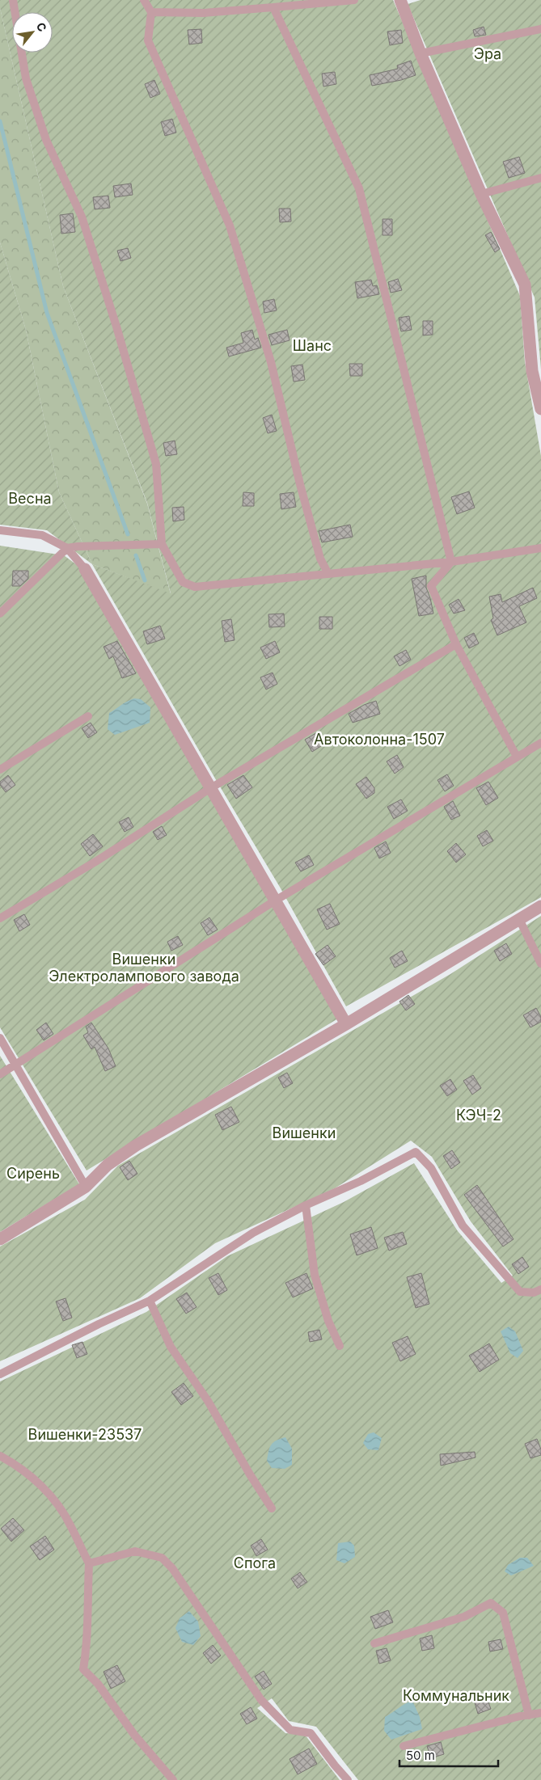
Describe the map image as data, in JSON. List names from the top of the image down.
{
  "parks": [
    "Эра",
    "Шанс",
    "Весна",
    "Автоколонна-1507",
    "Вишенки Электролампового завода",
    "КЭЧ-2",
    "Вишенки",
    "Сирень",
    "Вишенки-23537",
    "Спога",
    "Коммунальник"
  ],
  "scale_bar": "50 m",
  "north": "top right"
}
